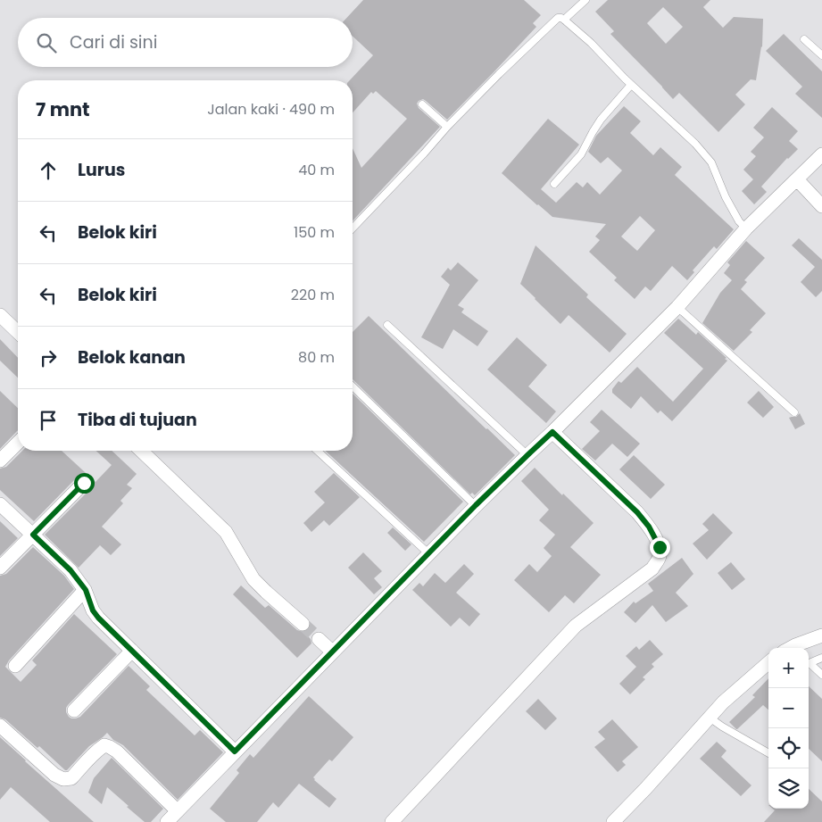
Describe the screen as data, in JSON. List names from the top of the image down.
{
  "page": {
    "search": "Cari di sini",
    "heading": ["7 mnt", "Jalan kaki · 490 m"],
    "list": [
      ["Lurus", "40 m"],
      ["Belok kiri", "150 m"],
      ["Belok kiri", "220 m"],
      ["Belok kanan", "80 m"],
      "Tiba di tujuan"
    ],
    "map_buttons": ["+", "−"]
  }
}
